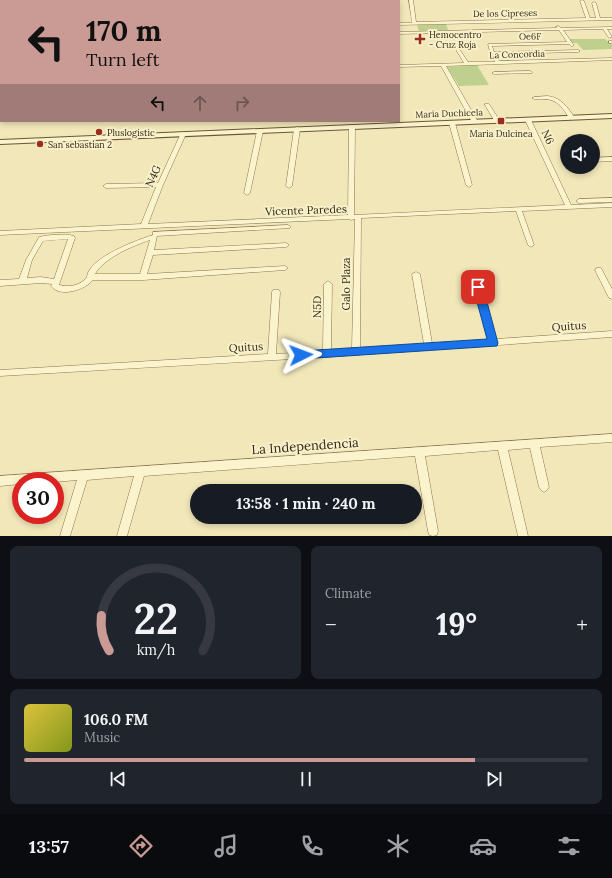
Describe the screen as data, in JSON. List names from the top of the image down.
{
  "streets": {
    "main road": ["Maria Duchicela"],
    "street": [
      "De los Cipreses",
      "Oe6F",
      "La Concordia",
      "N6",
      "N4G",
      "Vicente Paredes",
      "Galo Plaza",
      "N5D",
      "Quitus",
      "La Independencia"
    ]
  },
  "crossings": [
    ["Maria Duchicela", "N6"],
    ["Maria Duchicela", "N4G"],
    ["Maria Duchicela", "Galo Plaza"],
    ["N6", "Vicente Paredes"],
    ["N4G", "Vicente Paredes"],
    ["Vicente Paredes", "Galo Plaza"],
    ["Galo Plaza", "Quitus"],
    ["N5D", "Quitus"]
  ],
  "places": {
    "health": ["Hemocentro - Cruz Roja"],
    "transit": ["Maria Dulcinea"],
    "other": ["Pluslogistic", "San sebastian 2"]
  },
  "page": {
    "turn": ["170 m", "Turn left"],
    "limit": "30",
    "trip": "13:58 · 1 min · 240 m",
    "tile": "Climate",
    "heat": ["−", "19°", "+"],
    "song": ["106.0 FM", "Music"],
    "tabs": "13:57",
    "gauge": ["22", "km/h"]
  }
}
